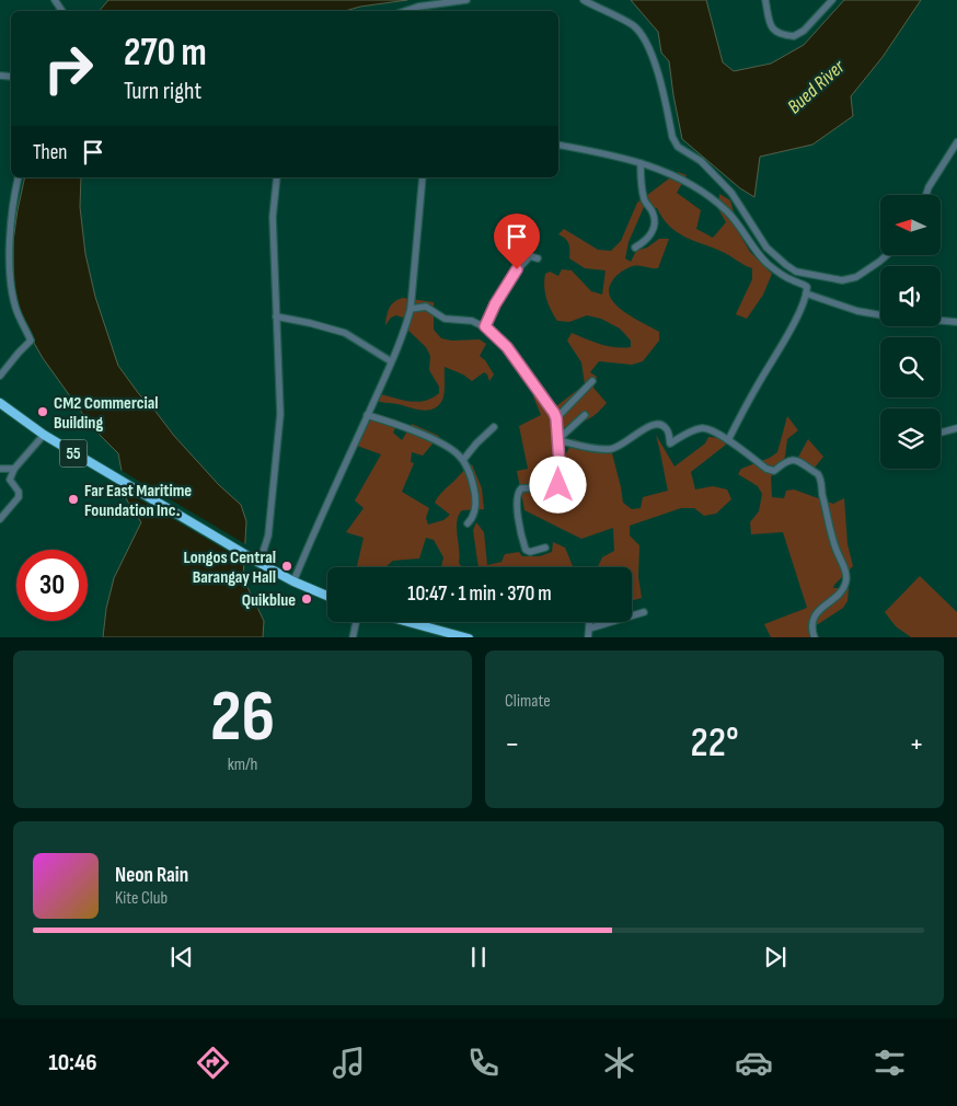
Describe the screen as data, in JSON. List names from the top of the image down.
{
  "streets": {
    "highway": ["55"]
  },
  "water": ["Bued River"],
  "places": [
    "CM2 Commercial Building",
    "Far East Maritime Foundation Inc.",
    "Longos Central Barangay Hall",
    "Quikblue"
  ],
  "north": "left",
  "page": {
    "turn": ["270 m", "Turn right"],
    "then": "Then",
    "limit": "30",
    "trip": "10:47 · 1 min · 370 m",
    "tile": [
      ["26", "km/h"],
      "Climate"
    ],
    "heat": ["−", "22°", "+"],
    "song": ["Neon Rain", "Kite Club"],
    "tabs": "10:46"
  }
}
